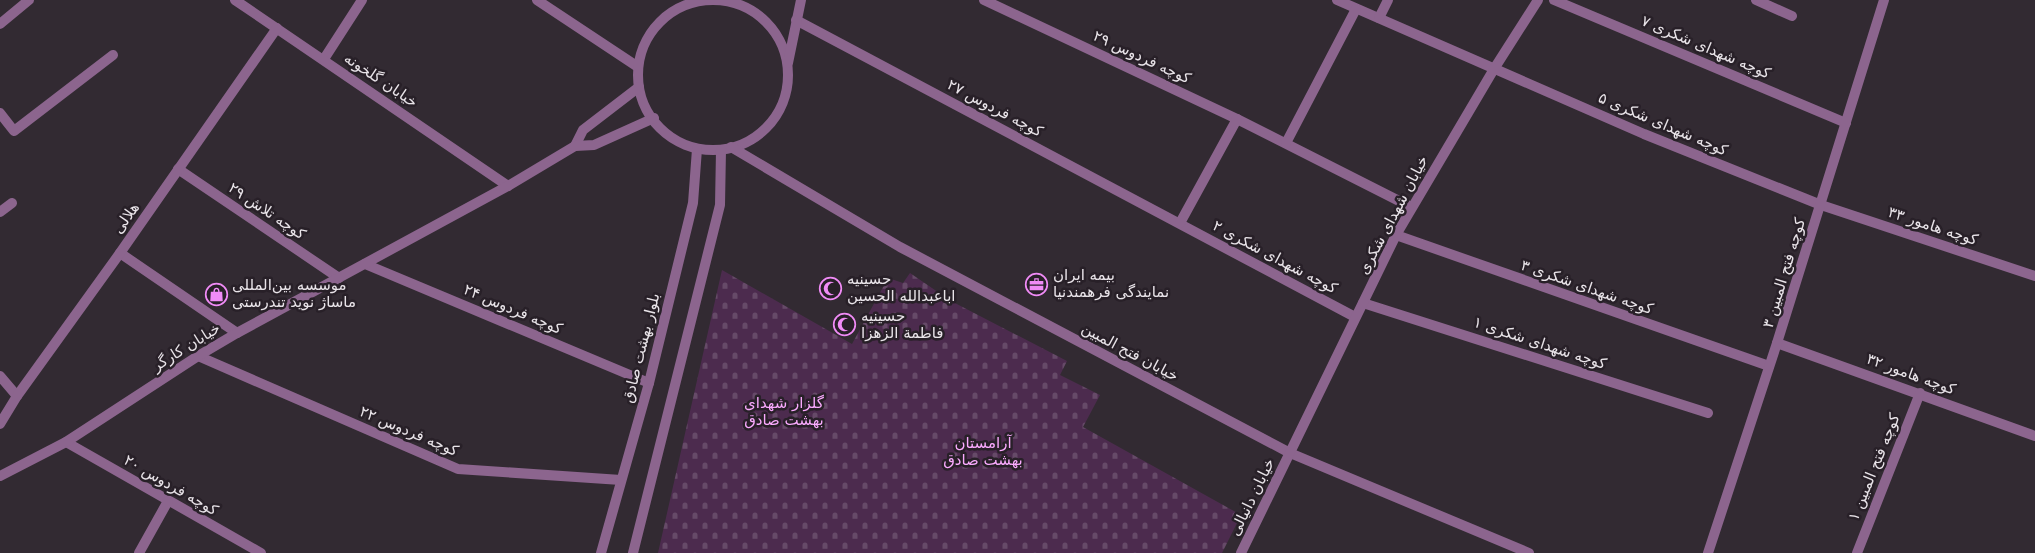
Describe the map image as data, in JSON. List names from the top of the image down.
{
  "streets": {
    "street": [
      "کوچه شهدای شکری ۷",
      "کوچه فردوس ۲۹",
      "خیابان گلخونه",
      "کوچه فردوس ۲۷",
      "کوچه شهدای شکری ۵",
      "کوچه تلاش ۲۹",
      "خیابان شهدای شکری",
      "هلالی",
      "کوچه هامور ۳۳",
      "کوچه شهدای شکری ۲",
      "کوچه فتح المبین ۳",
      "کوچه شهدای شکری ۳",
      "کوچه فردوس ۲۴",
      "کوچه شهدای شکری ۱",
      "خیابان کارگر",
      "بلوار بهشت صادق",
      "خیابان فتح المبین",
      "کوچه هامور ۳۲",
      "کوچه فردوس ۲۲",
      "کوچه فتح المبین ۱",
      "کوچه فردوس ۲۰",
      "خیابان دانیالی"
    ]
  },
  "crossings": [
    ["کوچه شهدای شکری ۷", "کوچه فتح المبین ۳"],
    ["کوچه فردوس ۲۹", "خیابان شهدای شکری"],
    ["خیابان گلخونه", "هلالی"],
    ["خیابان گلخونه", "خیابان کارگر"],
    ["کوچه فردوس ۲۷", "کوچه شهدای شکری ۲"],
    ["کوچه شهدای شکری ۵", "خیابان شهدای شکری"],
    ["کوچه شهدای شکری ۵", "کوچه هامور ۳۳"],
    ["کوچه شهدای شکری ۵", "کوچه فتح المبین ۳"],
    ["کوچه تلاش ۲۹", "هلالی"],
    ["کوچه تلاش ۲۹", "خیابان کارگر"],
    ["خیابان شهدای شکری", "کوچه شهدای شکری ۲"],
    ["خیابان شهدای شکری", "کوچه شهدای شکری ۳"],
    ["خیابان شهدای شکری", "کوچه شهدای شکری ۱"],
    ["خیابان شهدای شکری", "خیابان فتح المبین"],
    ["خیابان شهدای شکری", "خیابان دانیالی"],
    ["کوچه هامور ۳۳", "کوچه فتح المبین ۳"],
    ["کوچه فتح المبین ۳", "کوچه شهدای شکری ۳"],
    ["کوچه فتح المبین ۳", "کوچه هامور ۳۲"],
    ["کوچه فردوس ۲۴", "خیابان کارگر"],
    ["کوچه فردوس ۲۴", "بلوار بهشت صادق"],
    ["خیابان کارگر", "بلوار بهشت صادق"],
    ["خیابان کارگر", "خیابان فتح المبین"],
    ["خیابان کارگر", "کوچه فردوس ۲۲"],
    ["خیابان کارگر", "کوچه فردوس ۲۰"],
    ["بلوار بهشت صادق", "خیابان فتح المبین"],
    ["بلوار بهشت صادق", "کوچه فردوس ۲۲"],
    ["خیابان فتح المبین", "خیابان دانیالی"],
    ["کوچه هامور ۳۲", "کوچه فتح المبین ۱"]
  ],
  "parks": ["گلزار شهدای بهشت صادق", "آرامستان بهشت صادق"],
  "places": {
    "office": ["بیمه ایران نمایندگی فرهمندنیا"],
    "mosque": ["حسینیه اباعبدالله الحسین", "حسینیه فاطمة الزهزا"],
    "shop": ["موسسه بین‌المللی ماساژ نوید تندرستی"]
  }
}
